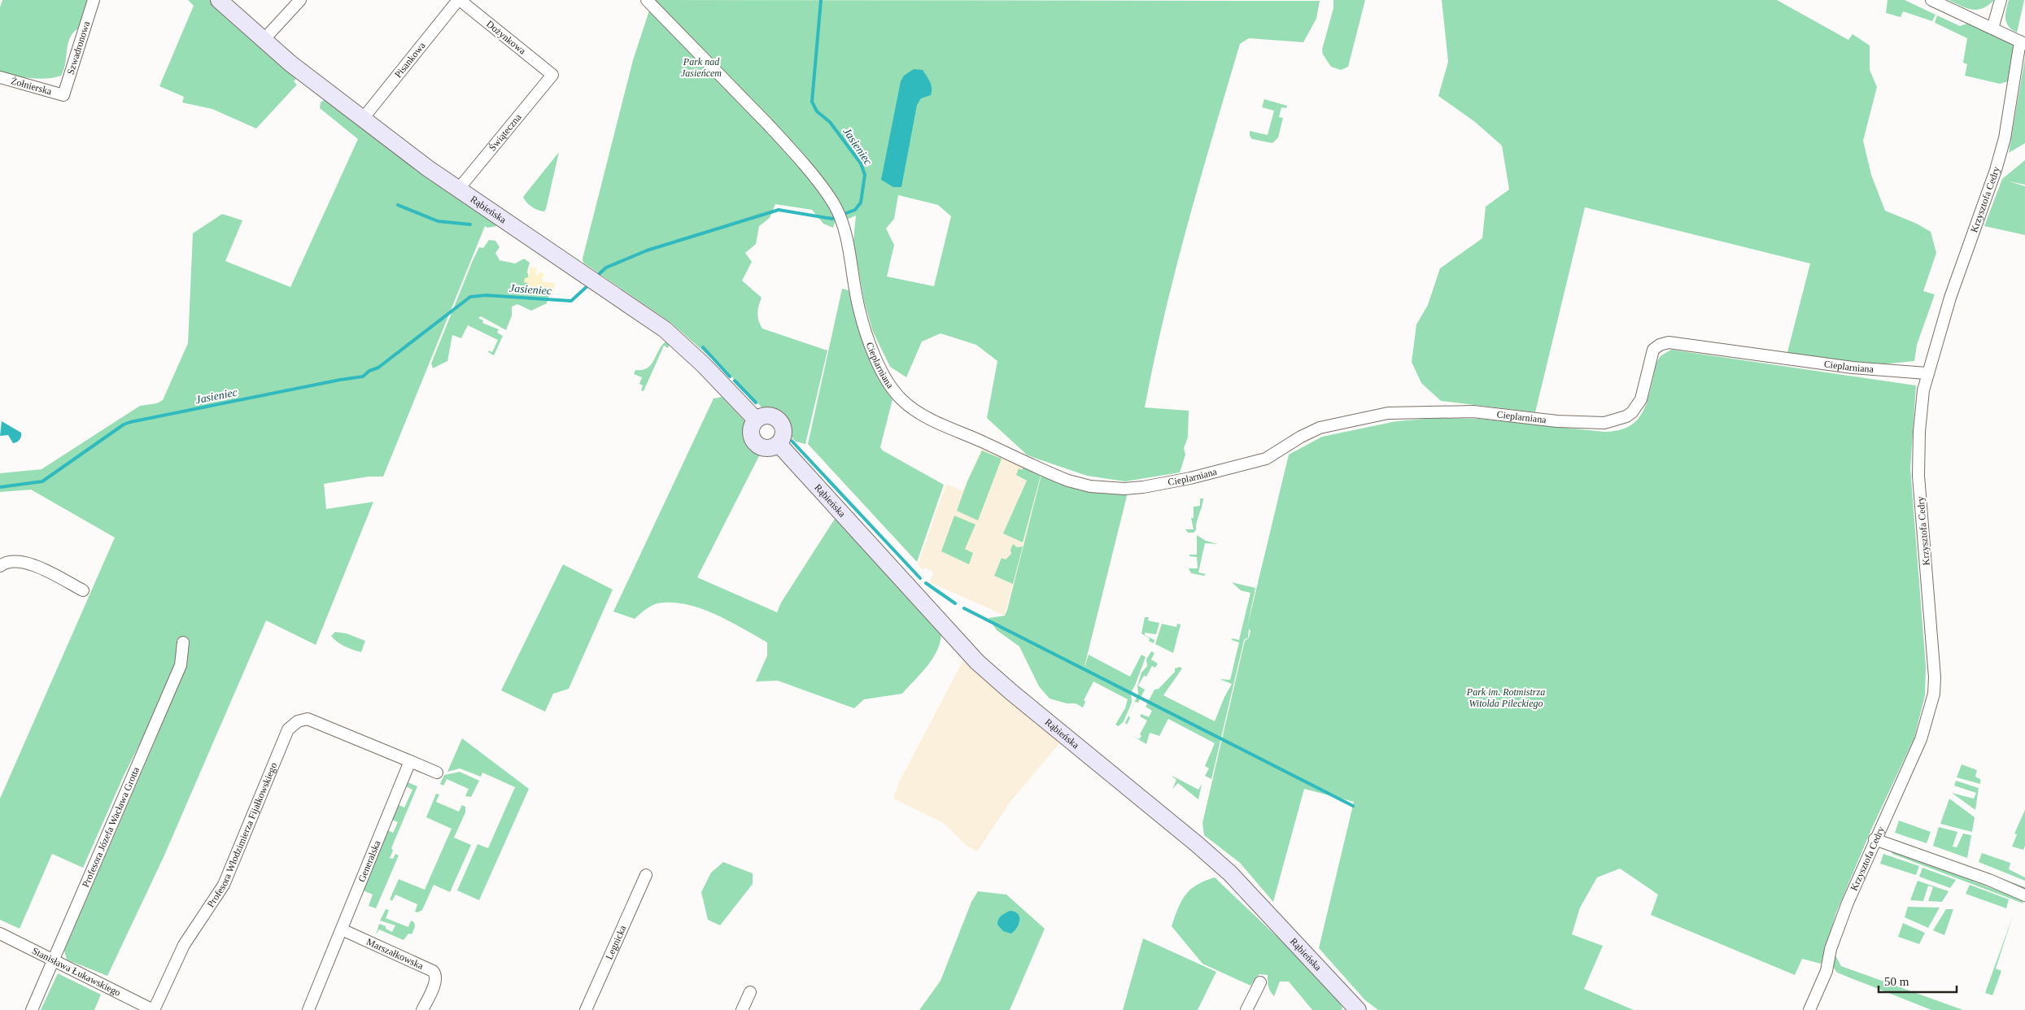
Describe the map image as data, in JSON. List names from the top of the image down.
{
  "streets": {
    "street": [
      "Dożynkowa",
      "Szwadronowa",
      "Pisankowa",
      "Żołnierska",
      "Świąteczna",
      "Krzysztofa Cedry",
      "Rąbieńska",
      "Cieplarniana",
      "Profesora Józefa Wacława Grotta",
      "Profesora Włodzimierza Fijałkowskiego",
      "Generalska",
      "Legnicka",
      "Marszałkowska",
      "Stanisława Łukawskiego"
    ]
  },
  "crossings": [
    ["Dożynkowa", "Pisankowa"],
    ["Dożynkowa", "Świąteczna"],
    ["Szwadronowa", "Żołnierska"],
    ["Pisankowa", "Rąbieńska"],
    ["Świąteczna", "Rąbieńska"],
    ["Krzysztofa Cedry", "Cieplarniana"],
    ["Profesora Józefa Wacława Grotta", "Stanisława Łukawskiego"],
    ["Profesora Włodzimierza Fijałkowskiego", "Generalska"],
    ["Profesora Włodzimierza Fijałkowskiego", "Stanisława Łukawskiego"],
    ["Generalska", "Marszałkowska"]
  ],
  "water": ["Jasieniec"],
  "parks": ["Park nad Jasieńcem", "Park im. Rotmistrza Witolda Pileckiego"],
  "scale_bar": "50 m"
}
